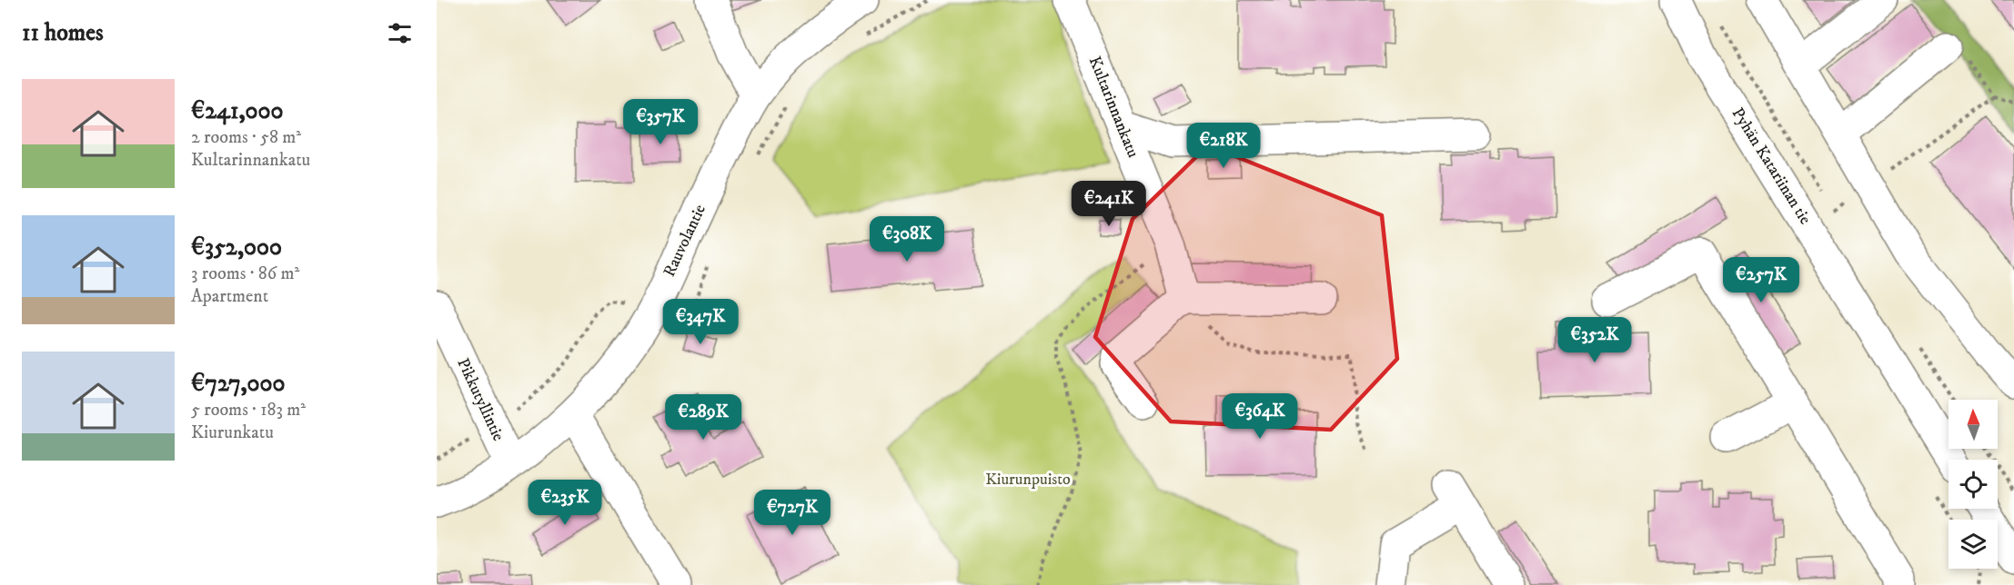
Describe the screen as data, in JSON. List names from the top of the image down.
{
  "streets": {
    "street": [
      "Kultarinnankatu",
      "Pyhän Katariinan tie",
      "Rauvolantie",
      "Pikkutyllintie"
    ]
  },
  "crossings": [
    ["Rauvolantie", "Pikkutyllintie"]
  ],
  "parks": ["Kiurunpuisto"],
  "north": "top",
  "page": {
    "heading": "11 homes",
    "list": [
      {
        "name": "€241,000",
        "note": "2 rooms · 58 m² · Kultarinnankatu"
      },
      {
        "name": "€352,000",
        "note": "3 rooms · 86 m² · Apartment"
      },
      {
        "name": "€727,000",
        "note": "5 rooms · 183 m² · Kiurunkatu"
      }
    ],
    "price": [
      "€357K",
      "€218K",
      "€241K",
      "€308K",
      "€257K",
      "€347K",
      "€352K",
      "€364K",
      "€289K",
      "€235K",
      "€727K"
    ]
  }
}
